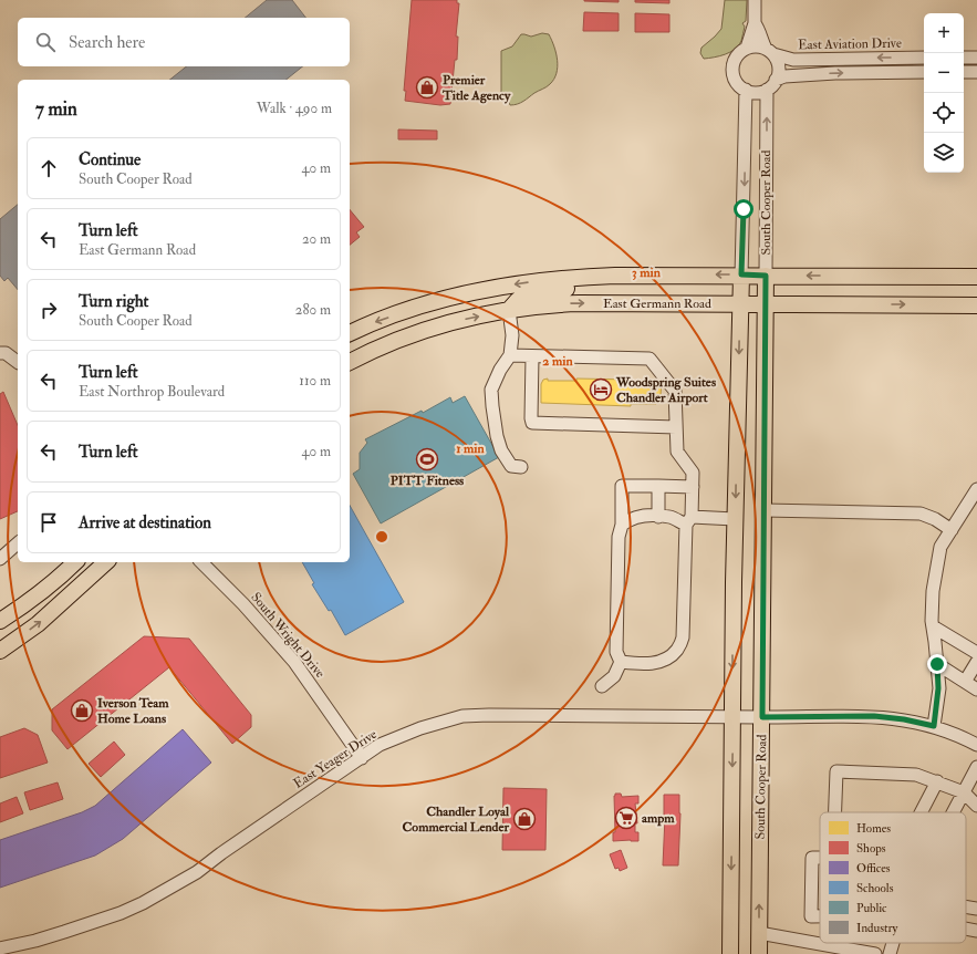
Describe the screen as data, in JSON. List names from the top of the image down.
{
  "streets": {
    "main road": ["South Cooper Road", "East Germann Road"],
    "street": ["East Aviation Drive", "South Wright Drive", "East Yeager Drive"]
  },
  "crossings": [
    ["East Aviation Drive", "South Cooper Road"],
    ["South Cooper Road", "East Germann Road"],
    ["South Cooper Road", "East Yeager Drive"],
    ["South Wright Drive", "East Yeager Drive"]
  ],
  "places": {
    "shop": ["Premier Title Agency", "Iverson Team Home Loans", "Chandler Loyal Commercial Lender"],
    "hotel": ["Woodspring Suites Chandler Airport"],
    "sports": ["PITT Fitness"],
    "supermarket": ["ampm"]
  },
  "legend": [
    "Homes",
    "Shops",
    "Offices",
    "Schools",
    "Public",
    "Industry"
  ],
  "page": {
    "map_buttons": ["+", "−"],
    "search": "Search here",
    "heading": ["7 min", "Walk · 490 m"],
    "list": [
      ["Continue", "South Cooper Road", "40 m"],
      ["Turn left", "East Germann Road", "20 m"],
      ["Turn right", "South Cooper Road", "280 m"],
      ["Turn left", "East Northrop Boulevard", "110 m"],
      ["Turn left", "40 m"],
      "Arrive at destination"
    ]
  },
  "rings": ["3 min", "2 min", "1 min"]
}
